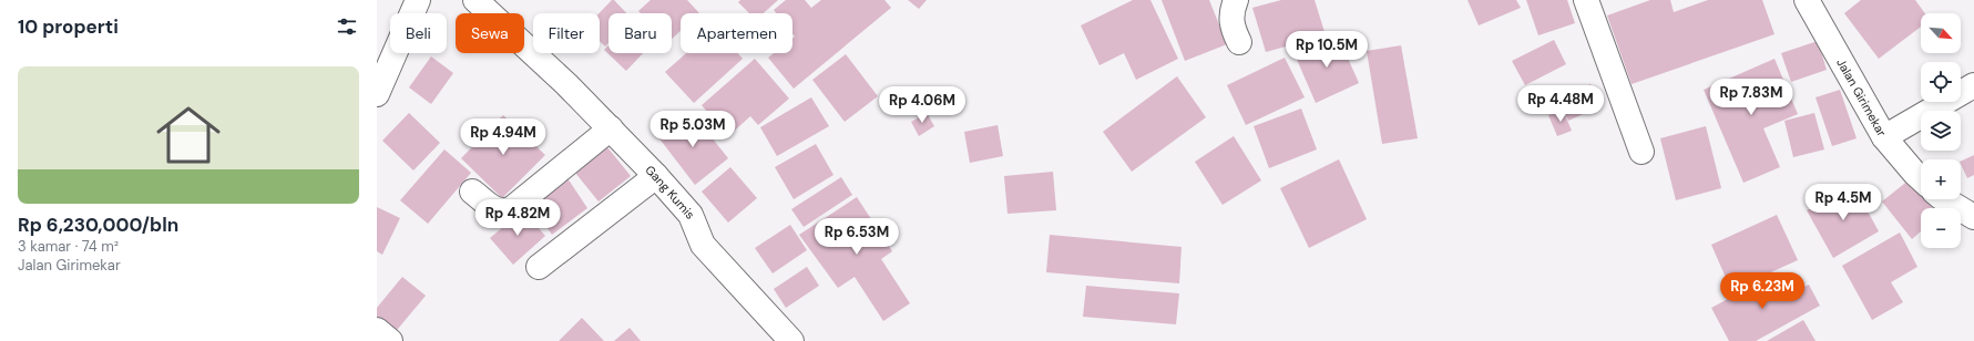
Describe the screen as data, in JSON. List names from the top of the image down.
{
  "streets": {
    "street": ["Jalan Girimekar", "Gang Kumis"]
  },
  "north": "bottom right",
  "page": {
    "heading": "10 properti",
    "map_buttons": ["+", "−"],
    "chip": [
      "Beli",
      "Sewa",
      "Filter",
      "Baru",
      "Apartemen"
    ],
    "price": [
      "Rp 10.5M",
      "Rp 7.83M",
      "Rp 4.48M",
      "Rp 4.06M",
      "Rp 5.03M",
      "Rp 4.94M",
      "Rp 4.5M",
      "Rp 4.82M",
      "Rp 6.53M",
      "Rp 6.23M"
    ],
    "list": [
      {
        "name": "Rp 6,230,000/bln",
        "note": "3 kamar · 74 m² · Jalan Girimekar"
      }
    ]
  }
}
